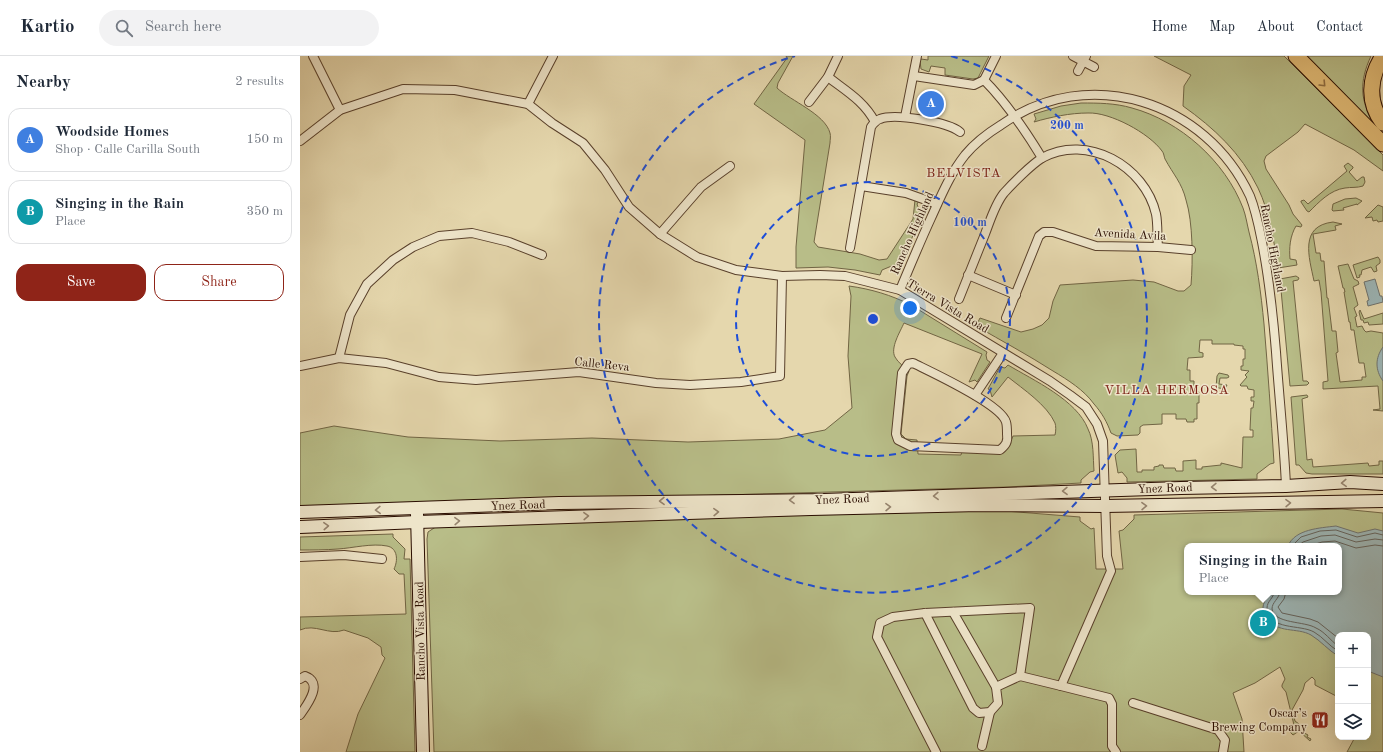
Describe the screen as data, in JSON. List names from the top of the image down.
{
  "streets": {
    "main road": ["Ynez Road", "Rancho Vista Road"],
    "street": [
      "Rancho Highland",
      "Avenida Avila",
      "Tierra Vista Road",
      "Calle Reva"
    ]
  },
  "crossings": [
    ["Rancho Highland", "Tierra Vista Road"],
    ["Rancho Highland", "Ynez Road"],
    ["Tierra Vista Road", "Calle Reva"],
    ["Tierra Vista Road", "Ynez Road"],
    ["Ynez Road", "Rancho Vista Road"]
  ],
  "districts": ["BELVISTA", "VILLA HERMOSA"],
  "places": {
    "restaurant": ["Oscar’s Brewing Company"]
  },
  "page": {
    "header": "Kartio",
    "search": "Search here",
    "nav": [
      "Home",
      "Map",
      "About",
      "Contact"
    ],
    "heading": ["Nearby", "2 results"],
    "pins": ["A", "B"],
    "list": [
      {
        "mark": "A",
        "name": "Woodside Homes",
        "note": "Shop · Calle Carilla South",
        "value": "150 m"
      },
      {
        "mark": "B",
        "name": "Singing in the Rain",
        "note": "Place",
        "value": "350 m"
      }
    ],
    "buttons": ["Save", "Share"],
    "popup": ["Singing in the Rain", "Place"],
    "map_buttons": ["+", "−"]
  },
  "rings": ["200 m", "100 m"]
}
